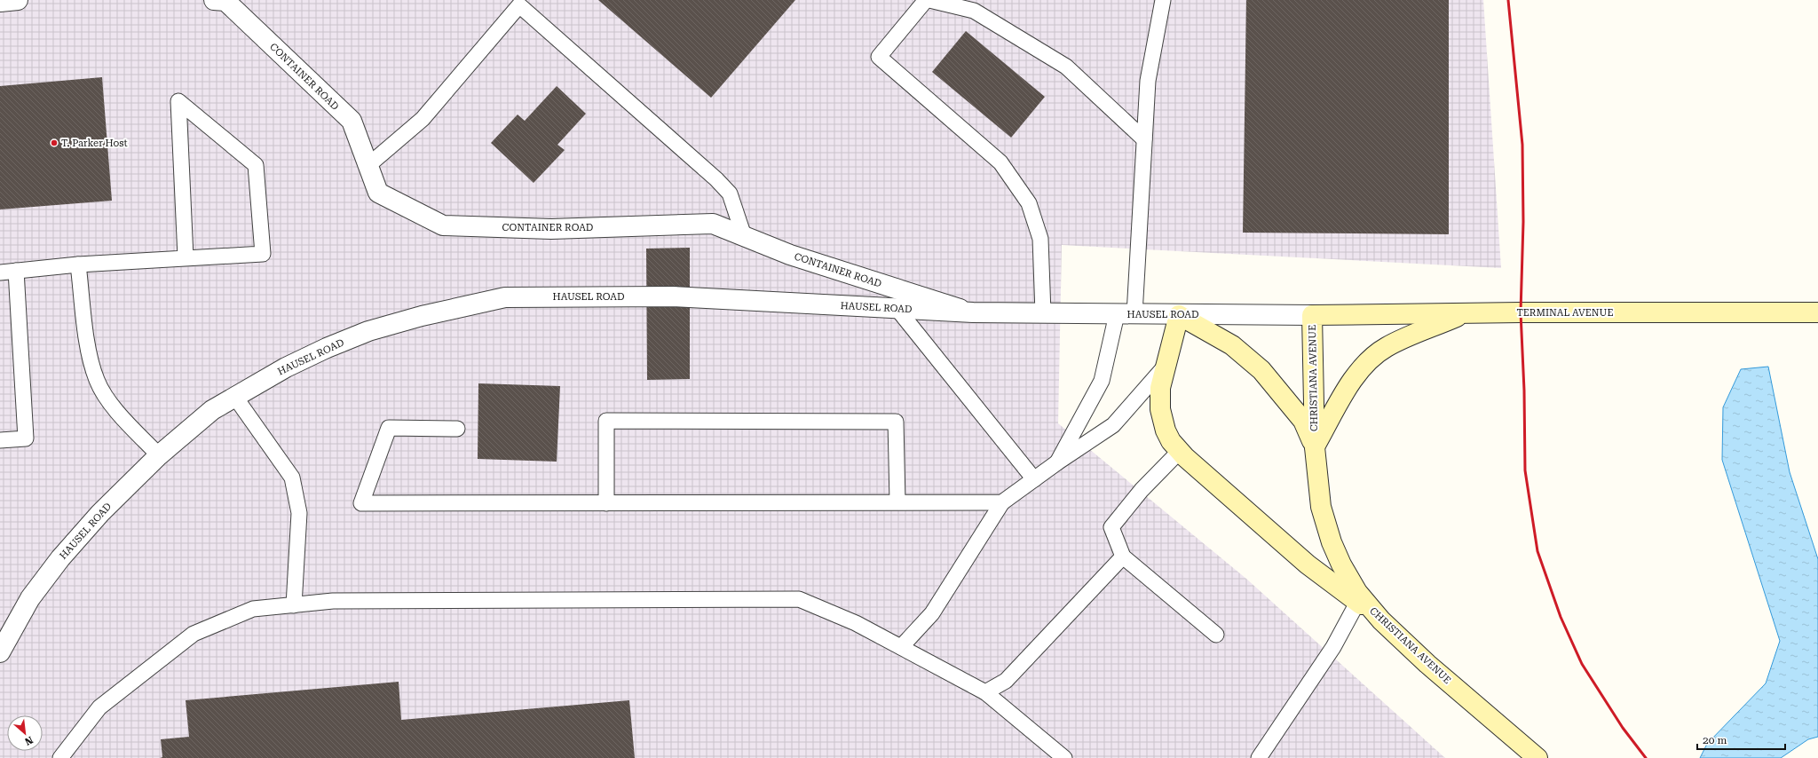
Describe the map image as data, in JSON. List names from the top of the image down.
{
  "streets": {
    "main road": ["TERMINAL AVENUE", "CHRISTIANA AVENUE"],
    "street": ["CONTAINER ROAD", "HAUSEL ROAD"]
  },
  "crossings": [
    ["CONTAINER ROAD", "HAUSEL ROAD"],
    ["HAUSEL ROAD", "TERMINAL AVENUE"],
    ["HAUSEL ROAD", "CHRISTIANA AVENUE"],
    ["TERMINAL AVENUE", "CHRISTIANA AVENUE"]
  ],
  "places": ["T. Parker Host"],
  "scale_bar": "20 m",
  "north": "bottom right"
}
